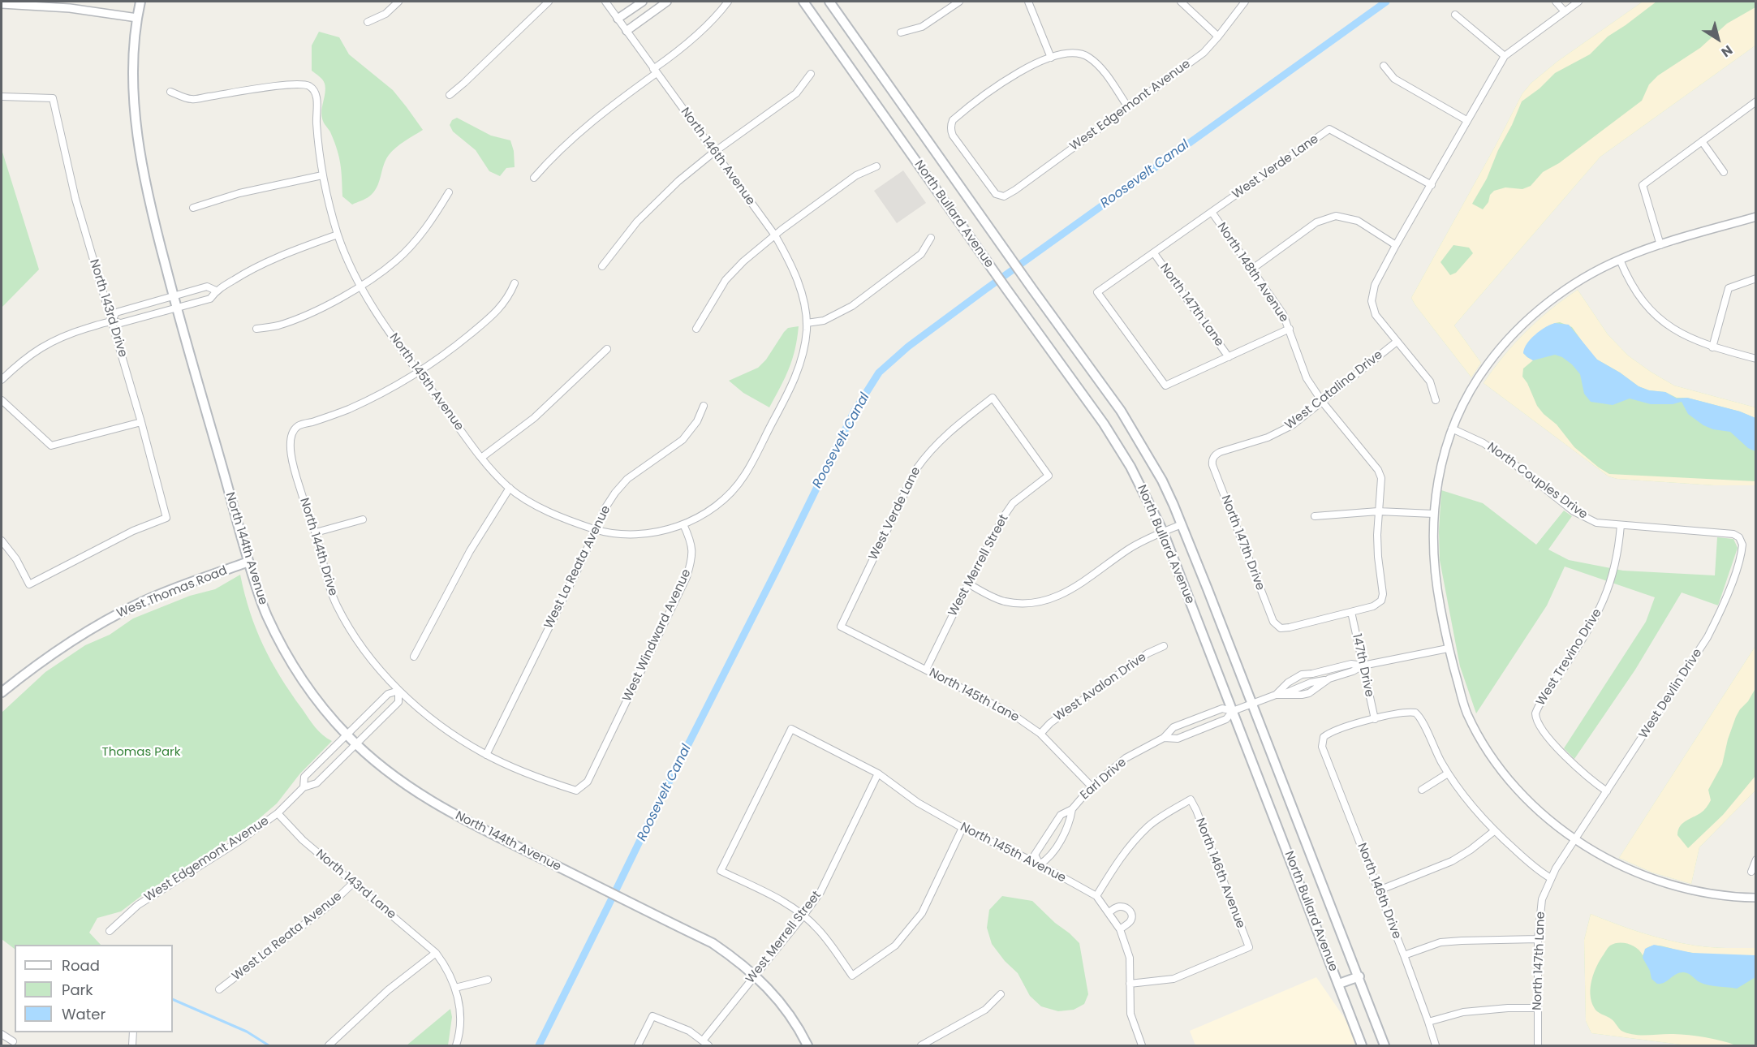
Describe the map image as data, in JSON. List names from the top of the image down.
{
  "streets": {
    "main road": ["North Bullard Avenue", "North 144th Avenue", "West Thomas Road"],
    "street": [
      "West Edgemont Avenue",
      "North 146th Avenue",
      "West Verde Lane",
      "North 148th Avenue",
      "North 147th Lane",
      "North 143rd Drive",
      "North 145th Avenue",
      "West Catalina Drive",
      "North Couples Drive",
      "North 147th Drive",
      "North 144th Drive",
      "West Merrell Street",
      "West La Reata Avenue",
      "West Windward Avenue",
      "West Trevino Drive",
      "147th Drive",
      "West Avalon Drive",
      "West Devlin Drive",
      "North 145th Lane",
      "Earl Drive",
      "North 143rd Lane",
      "North 146th Drive"
    ]
  },
  "crossings": [
    ["West Edgemont Avenue", "North 144th Drive"],
    ["West Edgemont Avenue", "North 144th Avenue"],
    ["West Edgemont Avenue", "North 143rd Lane"],
    ["North 146th Avenue", "North 145th Avenue"],
    ["West Verde Lane", "North 148th Avenue"],
    ["West Verde Lane", "North 147th Lane"],
    ["West Verde Lane", "West Merrell Street"],
    ["West Verde Lane", "North 145th Lane"],
    ["North Bullard Avenue", "Earl Drive"],
    ["North 148th Avenue", "West Catalina Drive"],
    ["North 148th Avenue", "North 147th Drive"],
    ["North 148th Avenue", "147th Drive"],
    ["North 147th Lane", "West Devlin Drive"],
    ["North 145th Avenue", "North 144th Drive"],
    ["North 145th Avenue", "West Merrell Street"],
    ["North 145th Avenue", "West La Reata Avenue"],
    ["North 145th Avenue", "West Windward Avenue"],
    ["North 145th Avenue", "Earl Drive"],
    ["West Catalina Drive", "North 147th Drive"],
    ["North Couples Drive", "West Trevino Drive"],
    ["North Couples Drive", "West Devlin Drive"],
    ["North 147th Drive", "147th Drive"],
    ["North 144th Drive", "West La Reata Avenue"],
    ["North 144th Drive", "West Windward Avenue"],
    ["North 144th Avenue", "West Merrell Street"],
    ["North 144th Avenue", "West Thomas Road"],
    ["West Merrell Street", "North 145th Lane"],
    ["West La Reata Avenue", "North 143rd Lane"],
    ["West Trevino Drive", "West Devlin Drive"],
    ["147th Drive", "North 146th Drive"],
    ["West Avalon Drive", "North 145th Lane"],
    ["North 145th Lane", "Earl Drive"]
  ],
  "water": ["Roosevelt Canal"],
  "parks": ["Thomas Park"],
  "legend": ["Road", "Park", "Water"],
  "north": "bottom right"
}
